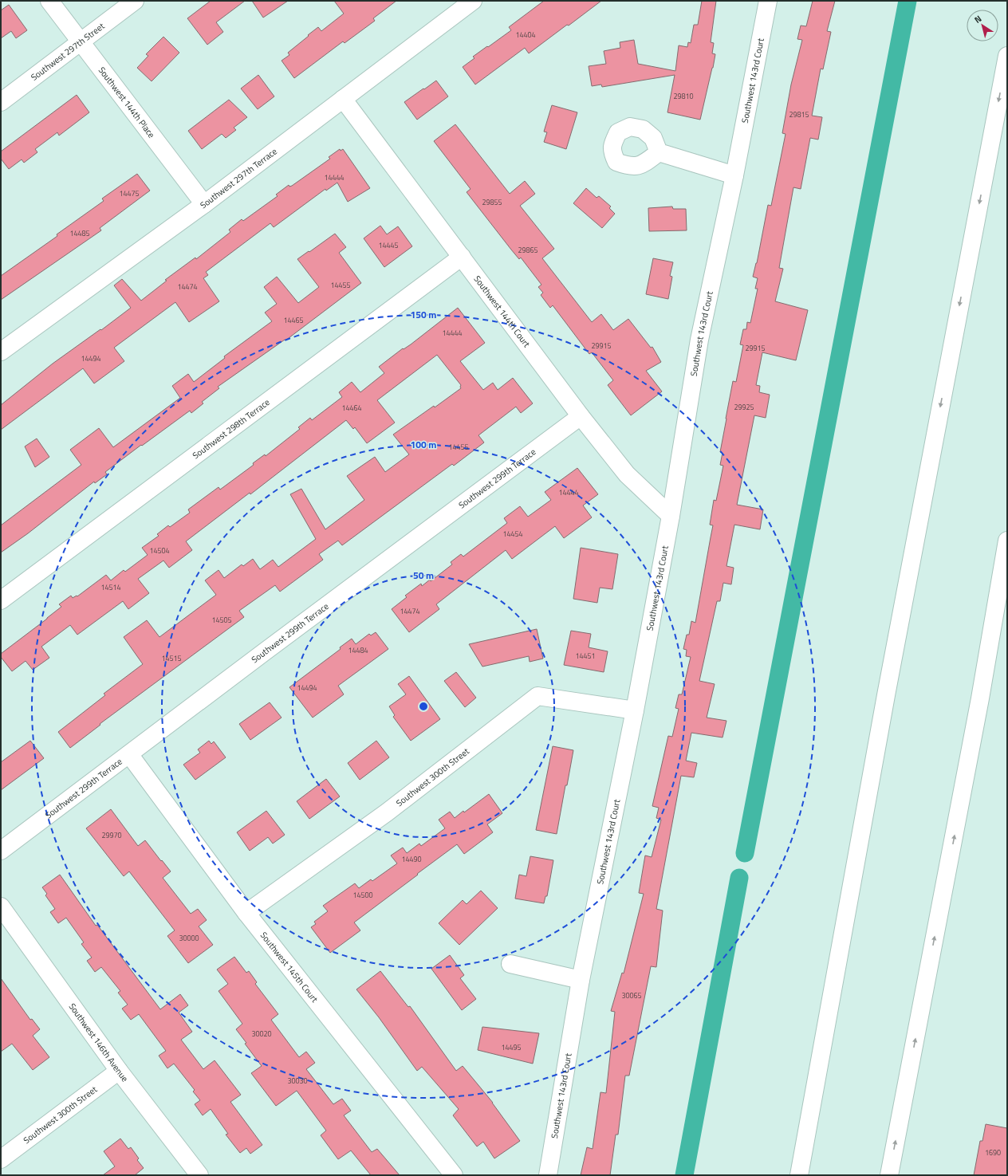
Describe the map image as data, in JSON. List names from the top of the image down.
{
  "streets": {
    "main road": [
      "Southwest 297th Street",
      "Southwest 143rd Court",
      "Southwest 144th Place",
      "Southwest 297th Terrace",
      "Southwest 144th Court",
      "Southwest 298th Terrace",
      "Southwest 299th Terrace",
      "Southwest 300th Street",
      "Southwest 145th Court",
      "Southwest 146th Avenue"
    ]
  },
  "crossings": [
    ["Southwest 297th Street", "Southwest 144th Place"],
    ["Southwest 143rd Court", "Southwest 144th Court"],
    ["Southwest 143rd Court", "Southwest 300th Street"],
    ["Southwest 144th Place", "Southwest 297th Terrace"],
    ["Southwest 297th Terrace", "Southwest 144th Court"],
    ["Southwest 144th Court", "Southwest 298th Terrace"],
    ["Southwest 144th Court", "Southwest 299th Terrace"],
    ["Southwest 299th Terrace", "Southwest 145th Court"],
    ["Southwest 300th Street", "Southwest 145th Court"],
    ["Southwest 300th Street", "Southwest 146th Avenue"]
  ],
  "house_numbers": [
    "14404",
    "29810",
    "29815",
    "14444",
    "14475",
    "29855",
    "14485",
    "14445",
    "29865",
    "14455",
    "14474",
    "14465",
    "14444",
    "29915",
    "29915",
    "14494",
    "29925",
    "14464",
    "14455",
    "14444",
    "14454",
    "14504",
    "14514",
    "14474",
    "14505",
    "14484",
    "14451",
    "14515",
    "14494",
    "29970",
    "14490",
    "14500",
    "30000",
    "30065",
    "30020",
    "14495",
    "30030",
    "1690"
  ],
  "north": "top left",
  "rings": ["150 m", "100 m", "50 m"]
}
